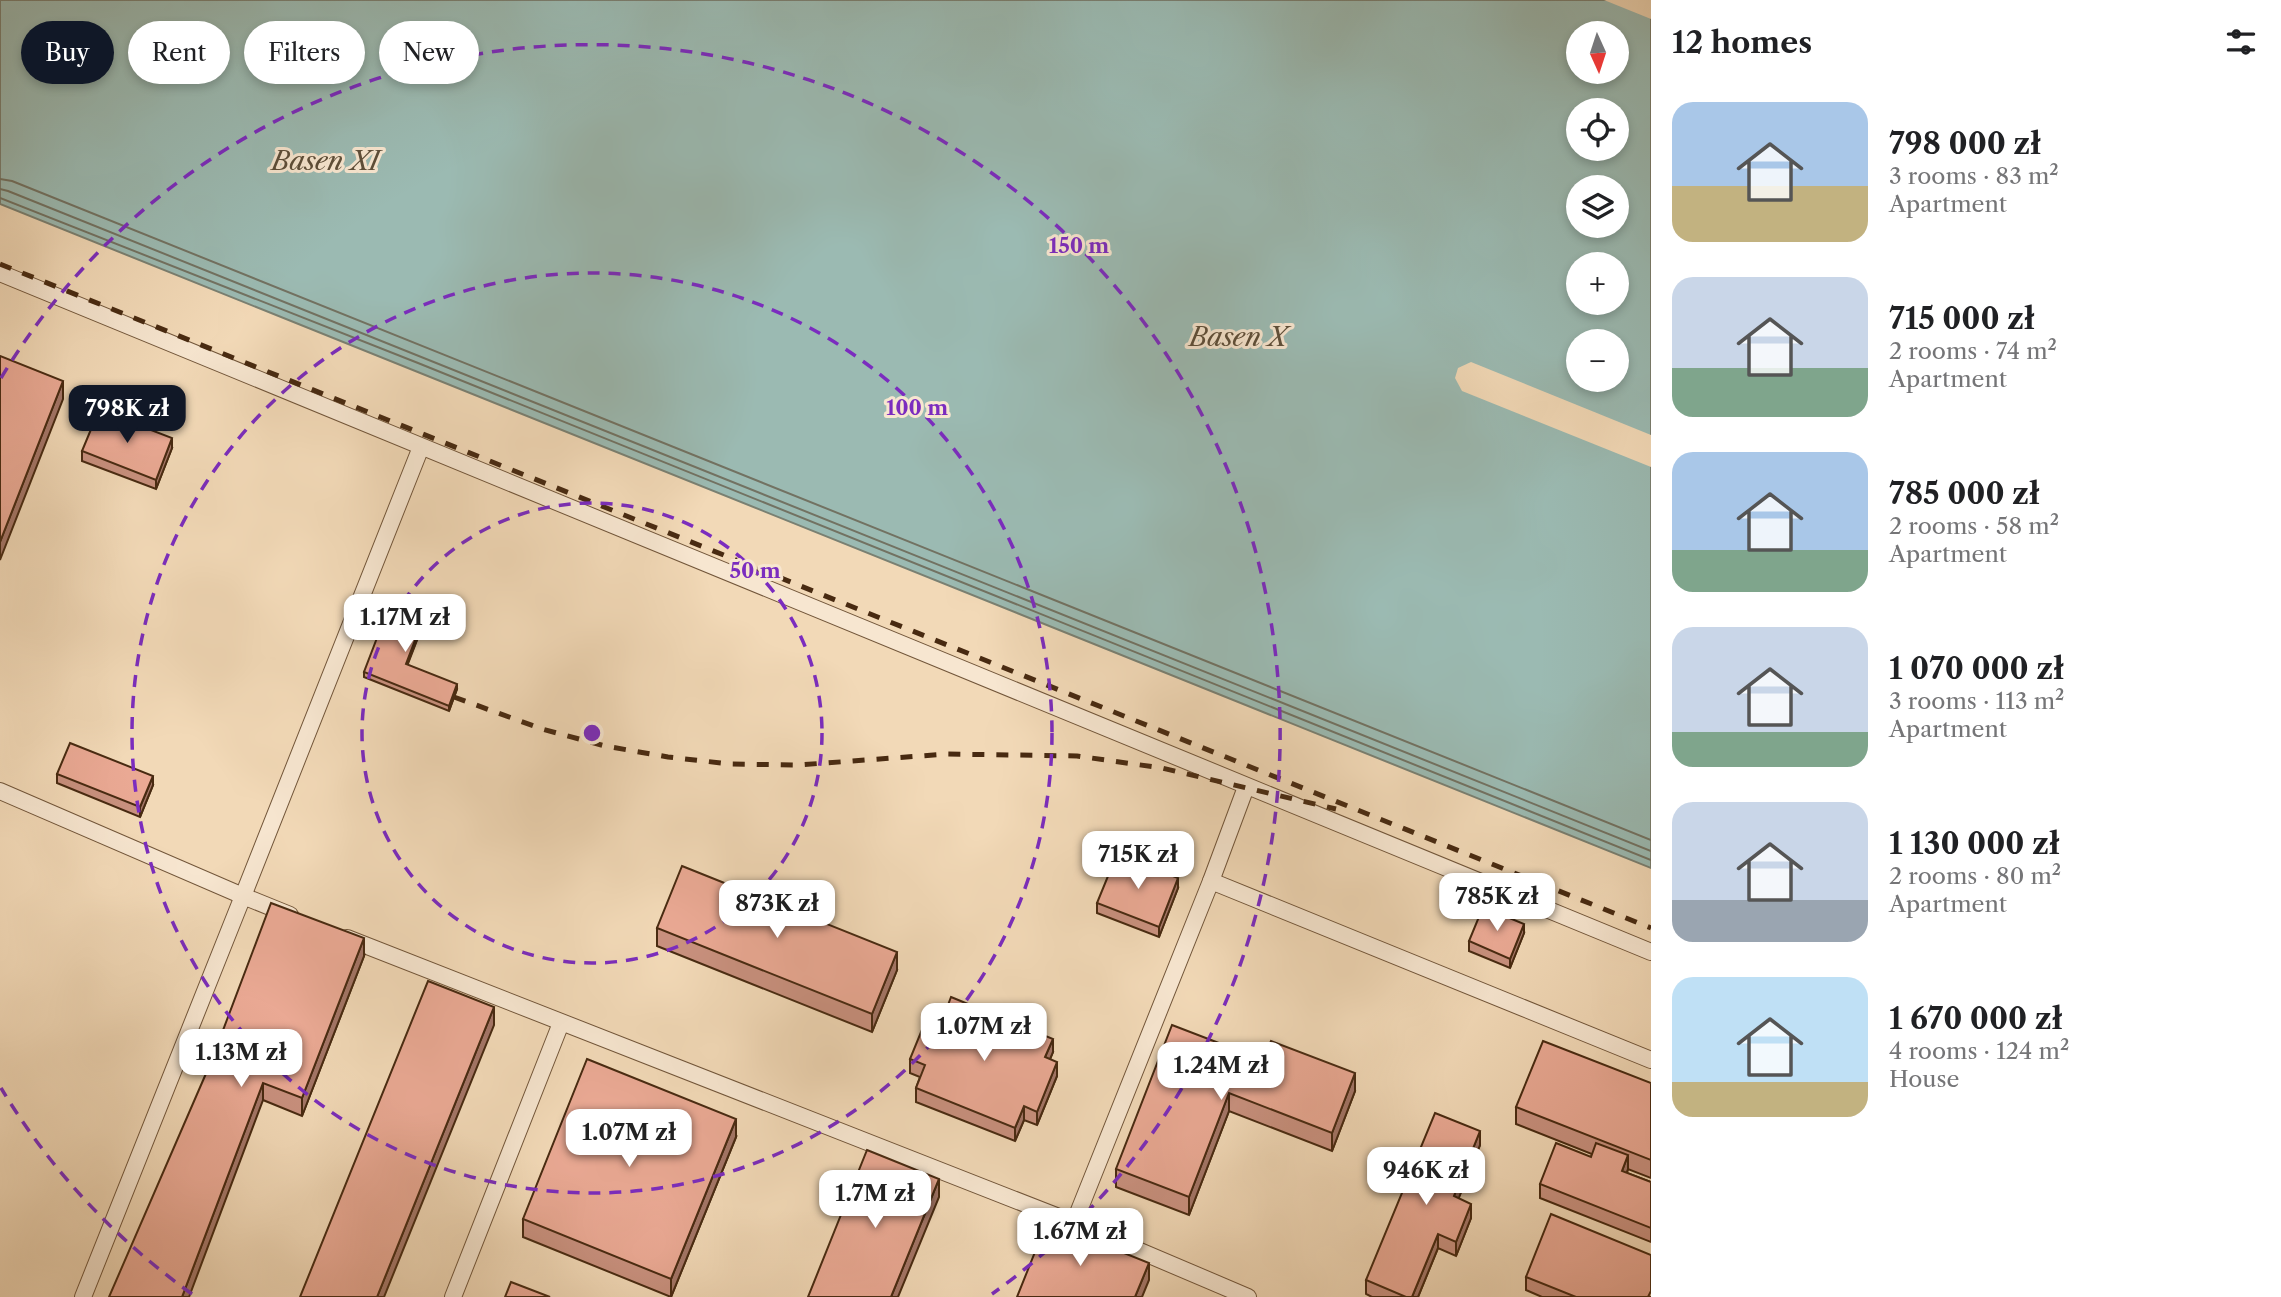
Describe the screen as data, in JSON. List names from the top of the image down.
{
  "water": ["Basen XI", "Basen X"],
  "north": "bottom",
  "page": {
    "heading": "12 homes",
    "map_buttons": ["+", "−"],
    "chip": [
      "Buy",
      "Rent",
      "Filters",
      "New"
    ],
    "list": [
      {
        "name": "798 000 zł",
        "note": "3 rooms · 83 m² · Apartment"
      },
      {
        "name": "715 000 zł",
        "note": "2 rooms · 74 m² · Apartment"
      },
      {
        "name": "785 000 zł",
        "note": "2 rooms · 58 m² · Apartment"
      },
      {
        "name": "1 070 000 zł",
        "note": "3 rooms · 113 m² · Apartment"
      },
      {
        "name": "1 130 000 zł",
        "note": "2 rooms · 80 m² · Apartment"
      },
      {
        "name": "1 670 000 zł",
        "note": "4 rooms · 124 m² · House"
      }
    ],
    "price": [
      "798K zł",
      "1.17M zł",
      "715K zł",
      "785K zł",
      "873K zł",
      "1.07M zł",
      "1.13M zł",
      "1.24M zł",
      "1.07M zł",
      "946K zł",
      "1.7M zł",
      "1.67M zł"
    ]
  },
  "rings": ["150 m", "100 m", "50 m"]
}
